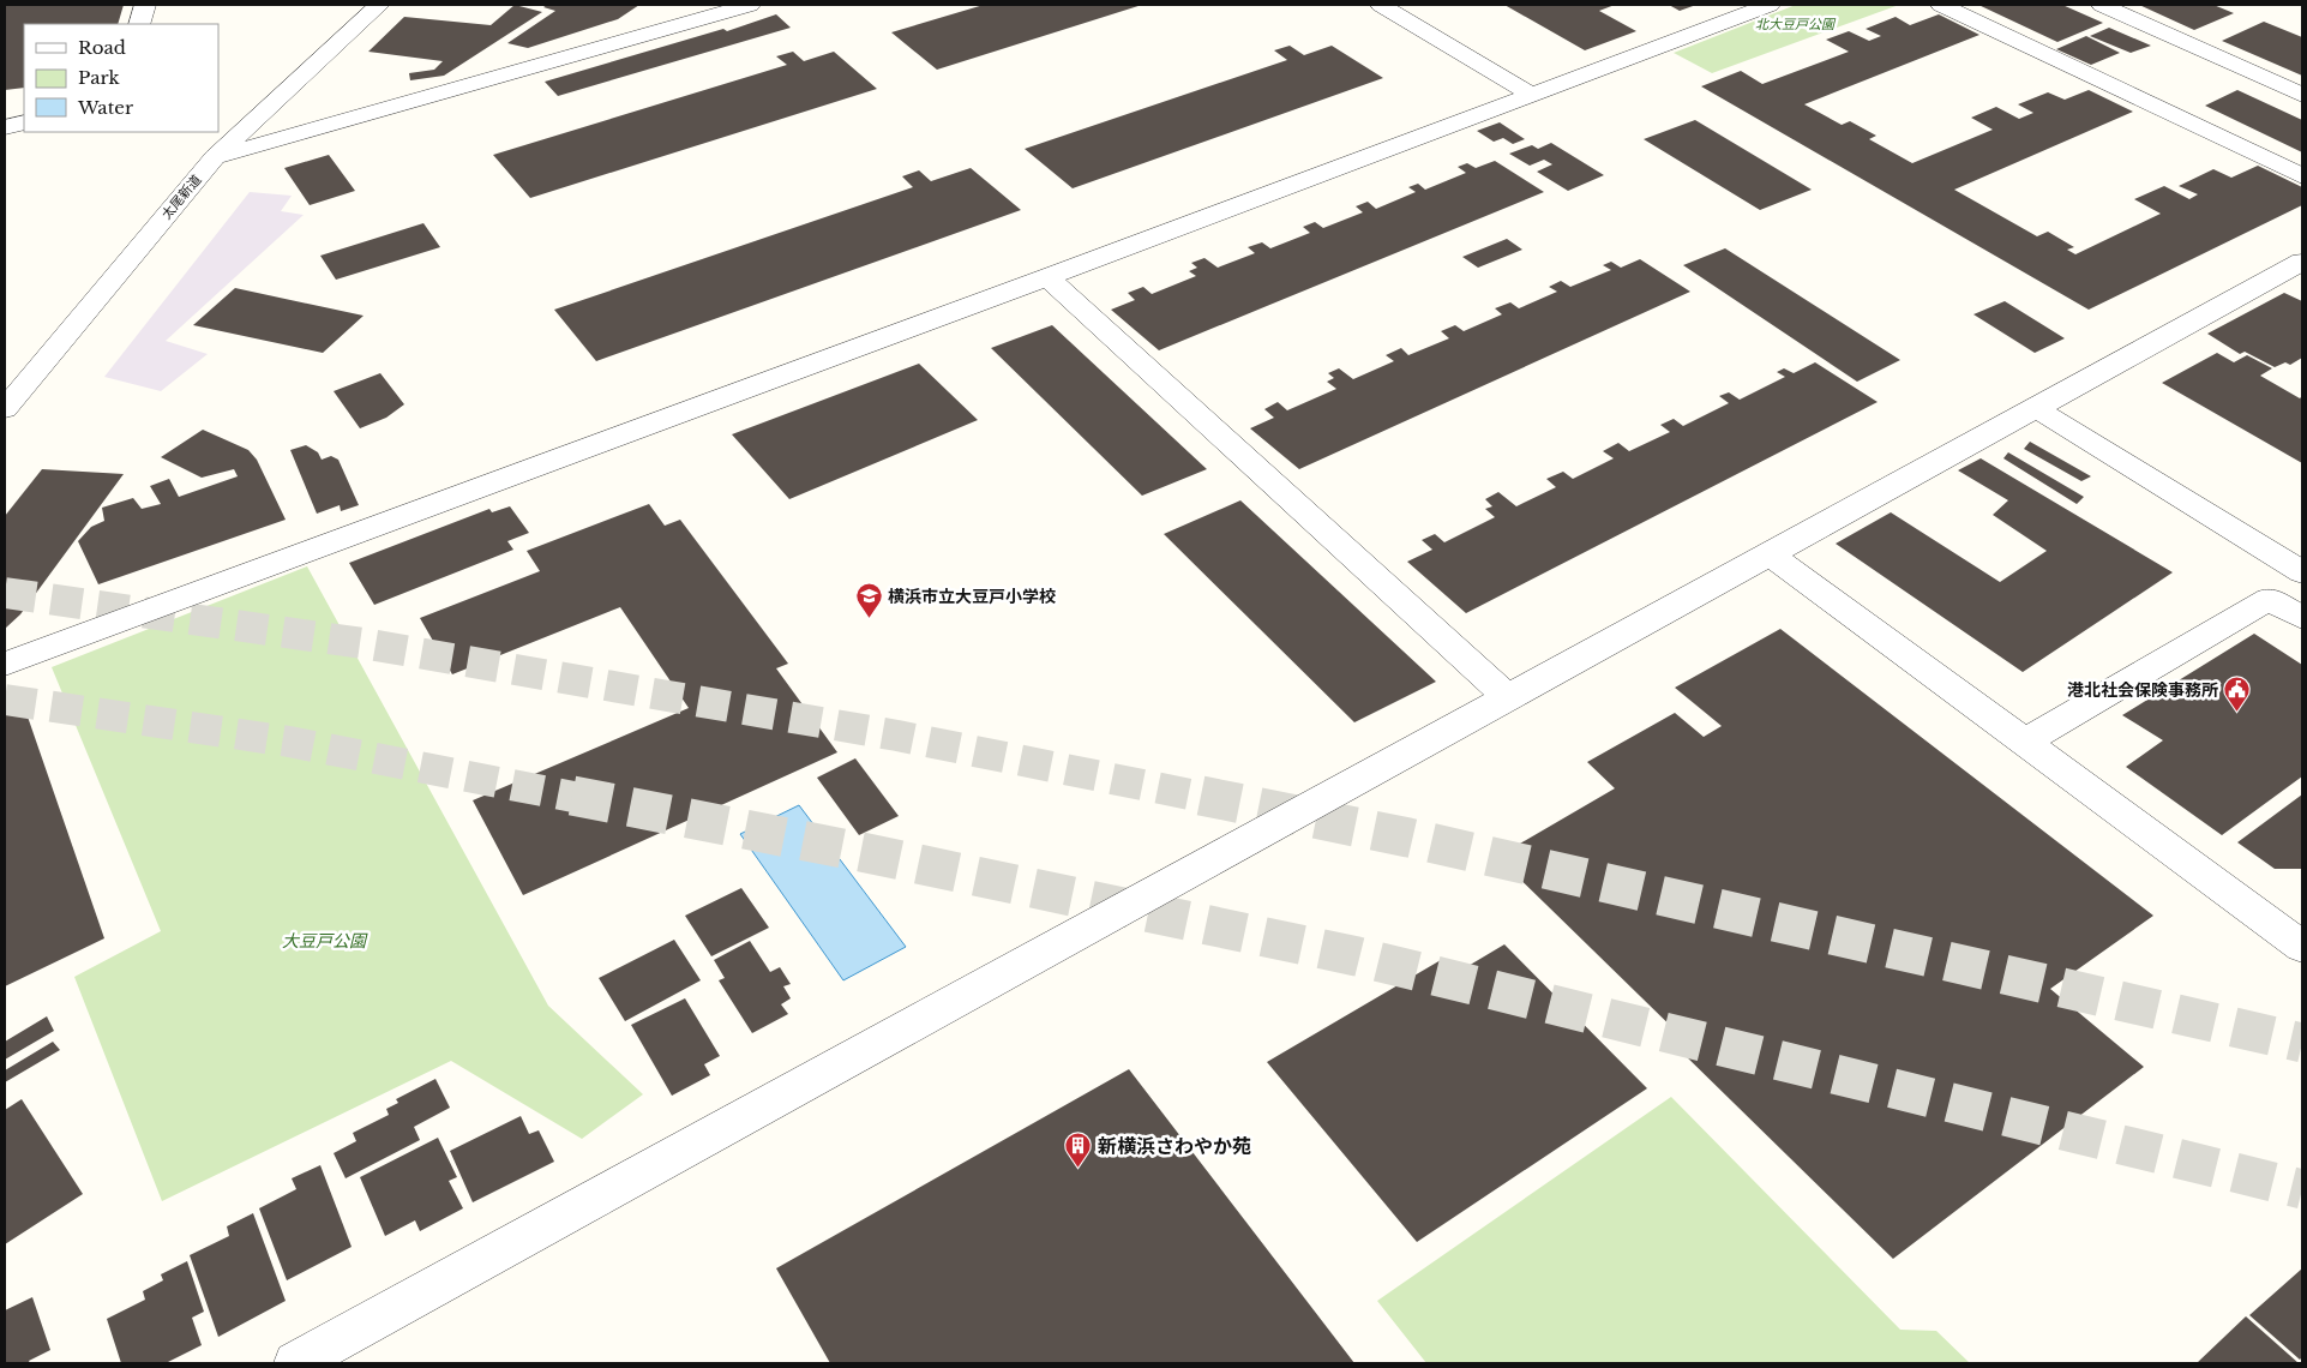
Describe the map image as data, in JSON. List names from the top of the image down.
{
  "streets": {
    "street": ["太尾新道"]
  },
  "parks": ["北大豆戸公園", "大豆戸公園"],
  "places": {
    "school or university": ["横浜市立大豆戸小学校"],
    "public building": ["港北社会保険事務所"],
    "building": ["新横浜さわやか苑"]
  },
  "legend": ["Road", "Park", "Water"]
}
